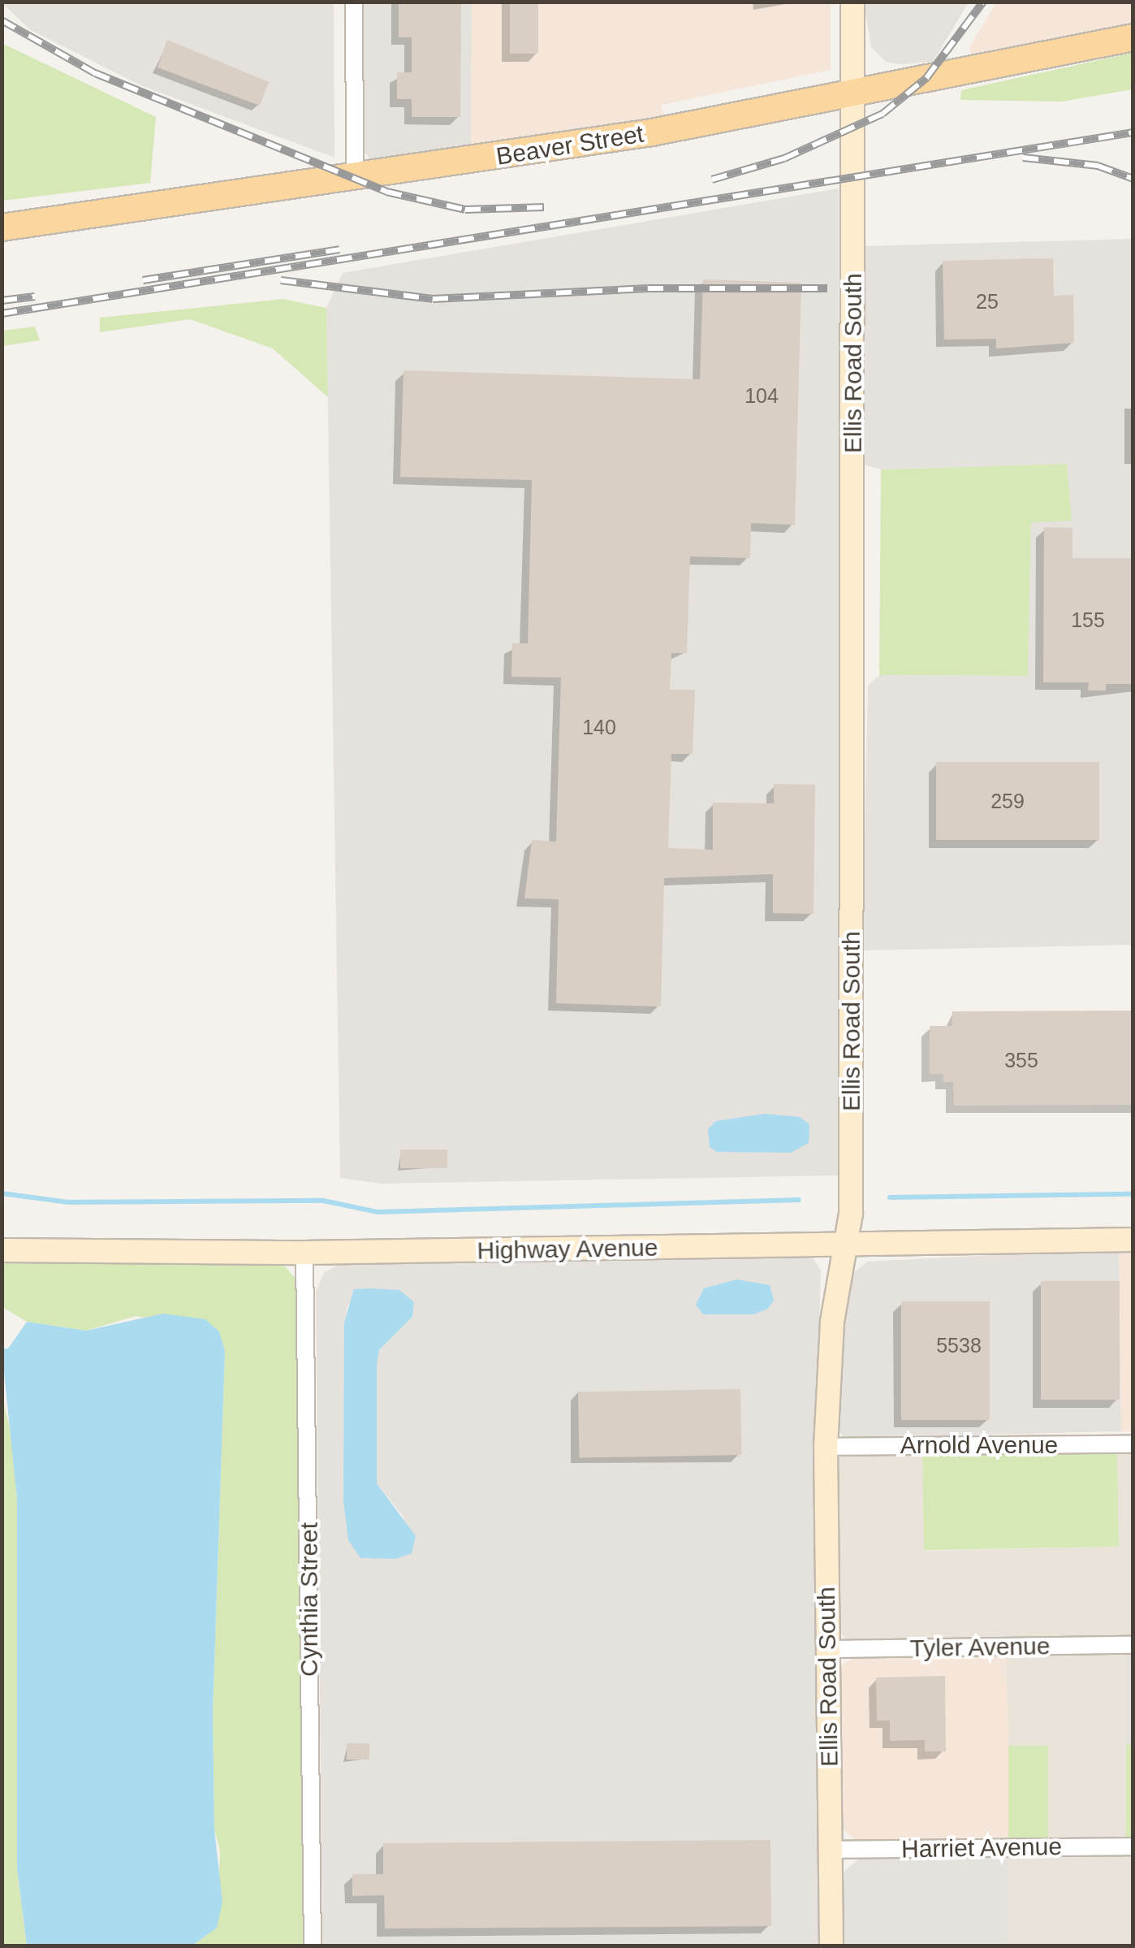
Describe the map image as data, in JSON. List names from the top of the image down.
{
  "streets": {
    "main road": ["Beaver Street"],
    "street": [
      "Ellis Road South",
      "Highway Avenue",
      "Arnold Avenue",
      "Cynthia Street",
      "Tyler Avenue",
      "Harriet Avenue"
    ]
  },
  "crossings": [
    ["Beaver Street", "Ellis Road South"],
    ["Ellis Road South", "Highway Avenue"],
    ["Ellis Road South", "Arnold Avenue"],
    ["Ellis Road South", "Tyler Avenue"],
    ["Ellis Road South", "Harriet Avenue"],
    ["Highway Avenue", "Cynthia Street"]
  ],
  "house_numbers": [
    "25",
    "104",
    "155",
    "140",
    "259",
    "355",
    "5538"
  ]
}
